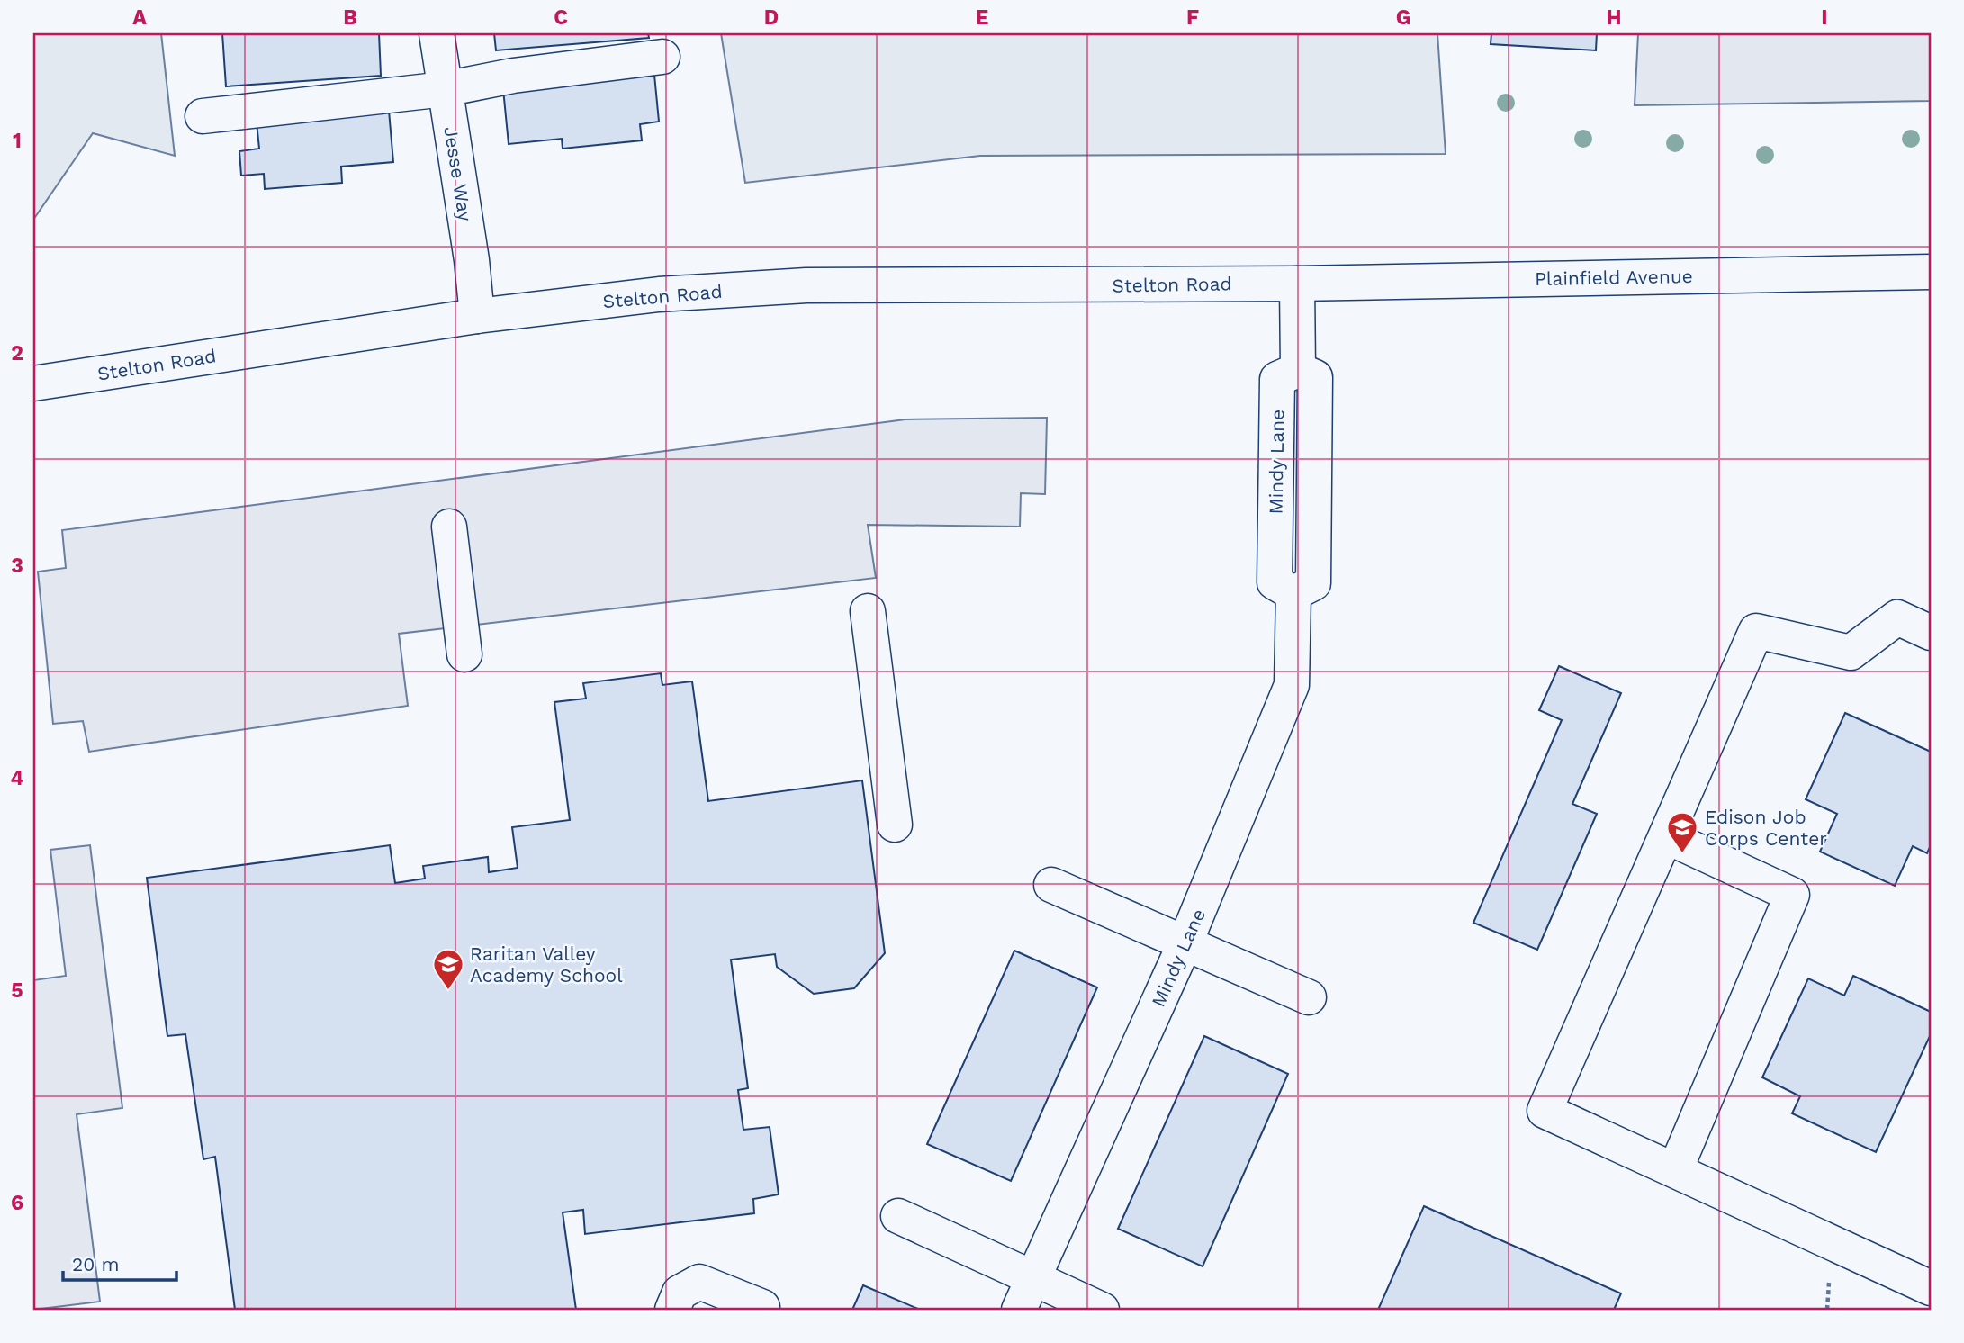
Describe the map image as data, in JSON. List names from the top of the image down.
{
  "streets": {
    "street": [
      "Jesse Way",
      "Plainfield Avenue",
      "Stelton Road",
      "Mindy Lane"
    ]
  },
  "crossings": [
    ["Jesse Way", "Stelton Road"],
    ["Plainfield Avenue", "Stelton Road"],
    ["Plainfield Avenue", "Mindy Lane"],
    ["Stelton Road", "Mindy Lane"]
  ],
  "places": {
    "school or university": ["Edison Job Corps Center", "Raritan Valley Academy School"]
  },
  "scale_bar": "20 m",
  "grid": {
    "columns": [
      "A",
      "B",
      "C",
      "D",
      "E",
      "F",
      "G",
      "H",
      "I"
    ],
    "rows": [
      "1",
      "2",
      "3",
      "4",
      "5",
      "6"
    ]
  }
}
